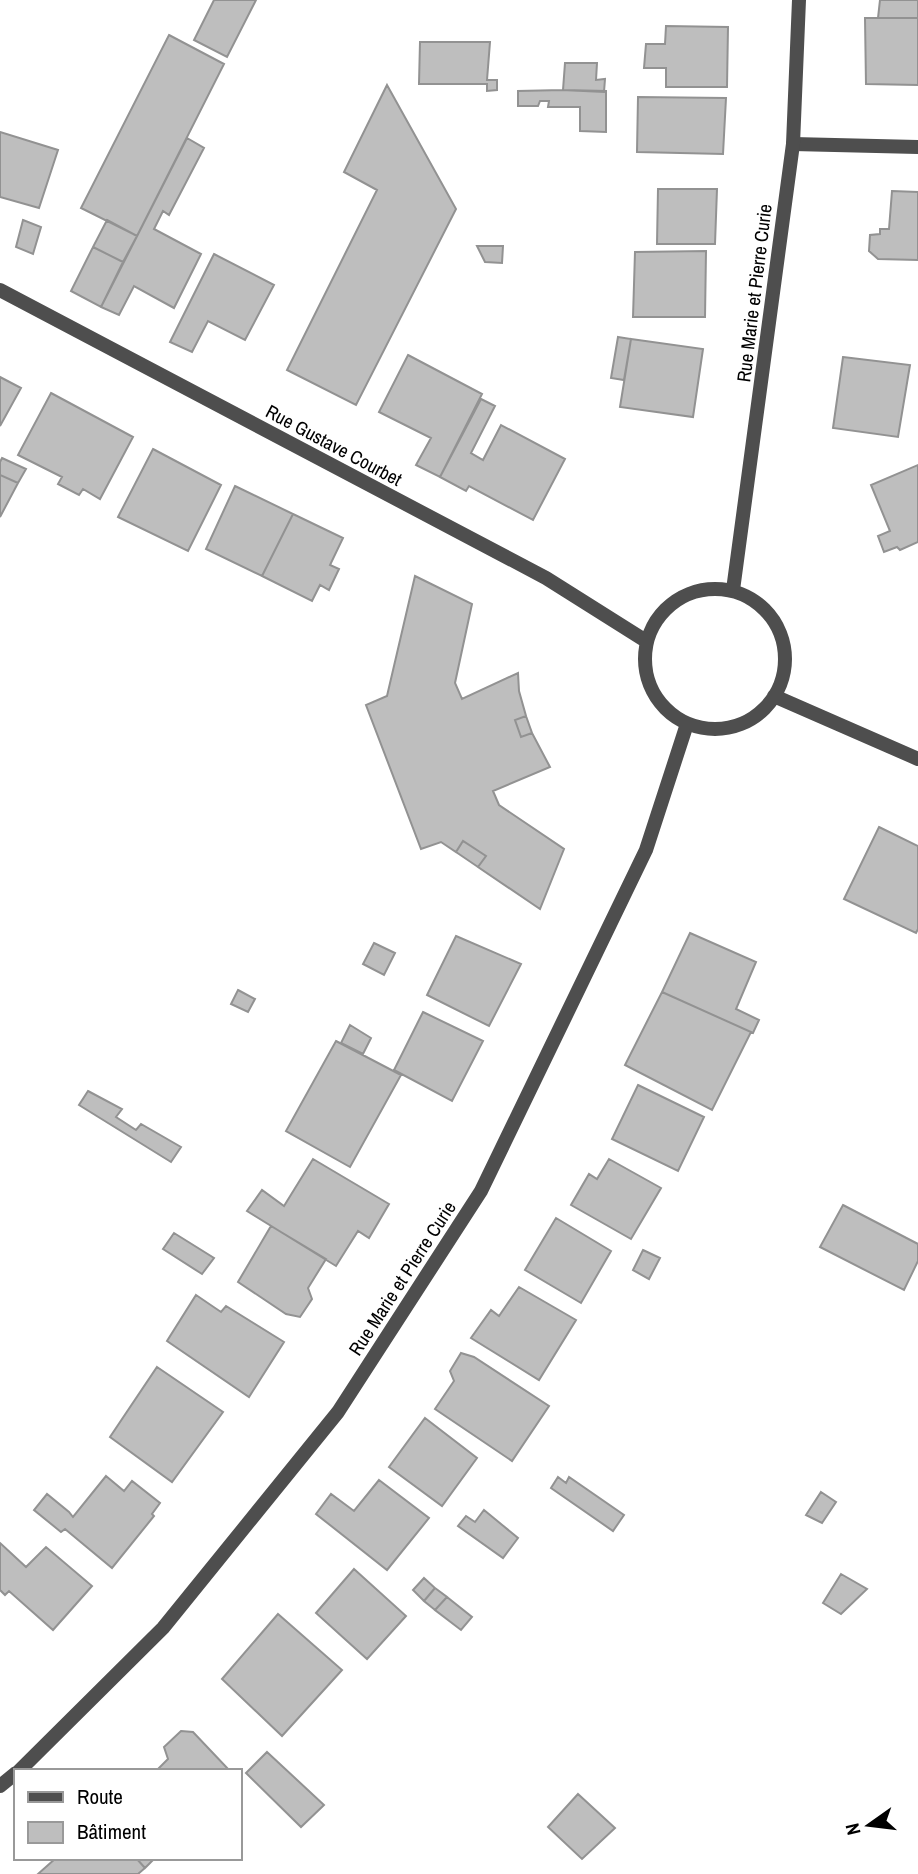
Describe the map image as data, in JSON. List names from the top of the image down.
{
  "streets": {
    "street": ["Rue Marie et Pierre Curie", "Rue Gustave Courbet"]
  },
  "crossings": [
    ["Rue Marie et Pierre Curie", "Rue Gustave Courbet"]
  ],
  "legend": ["Route", "Bâtiment"],
  "north": "left"
}
